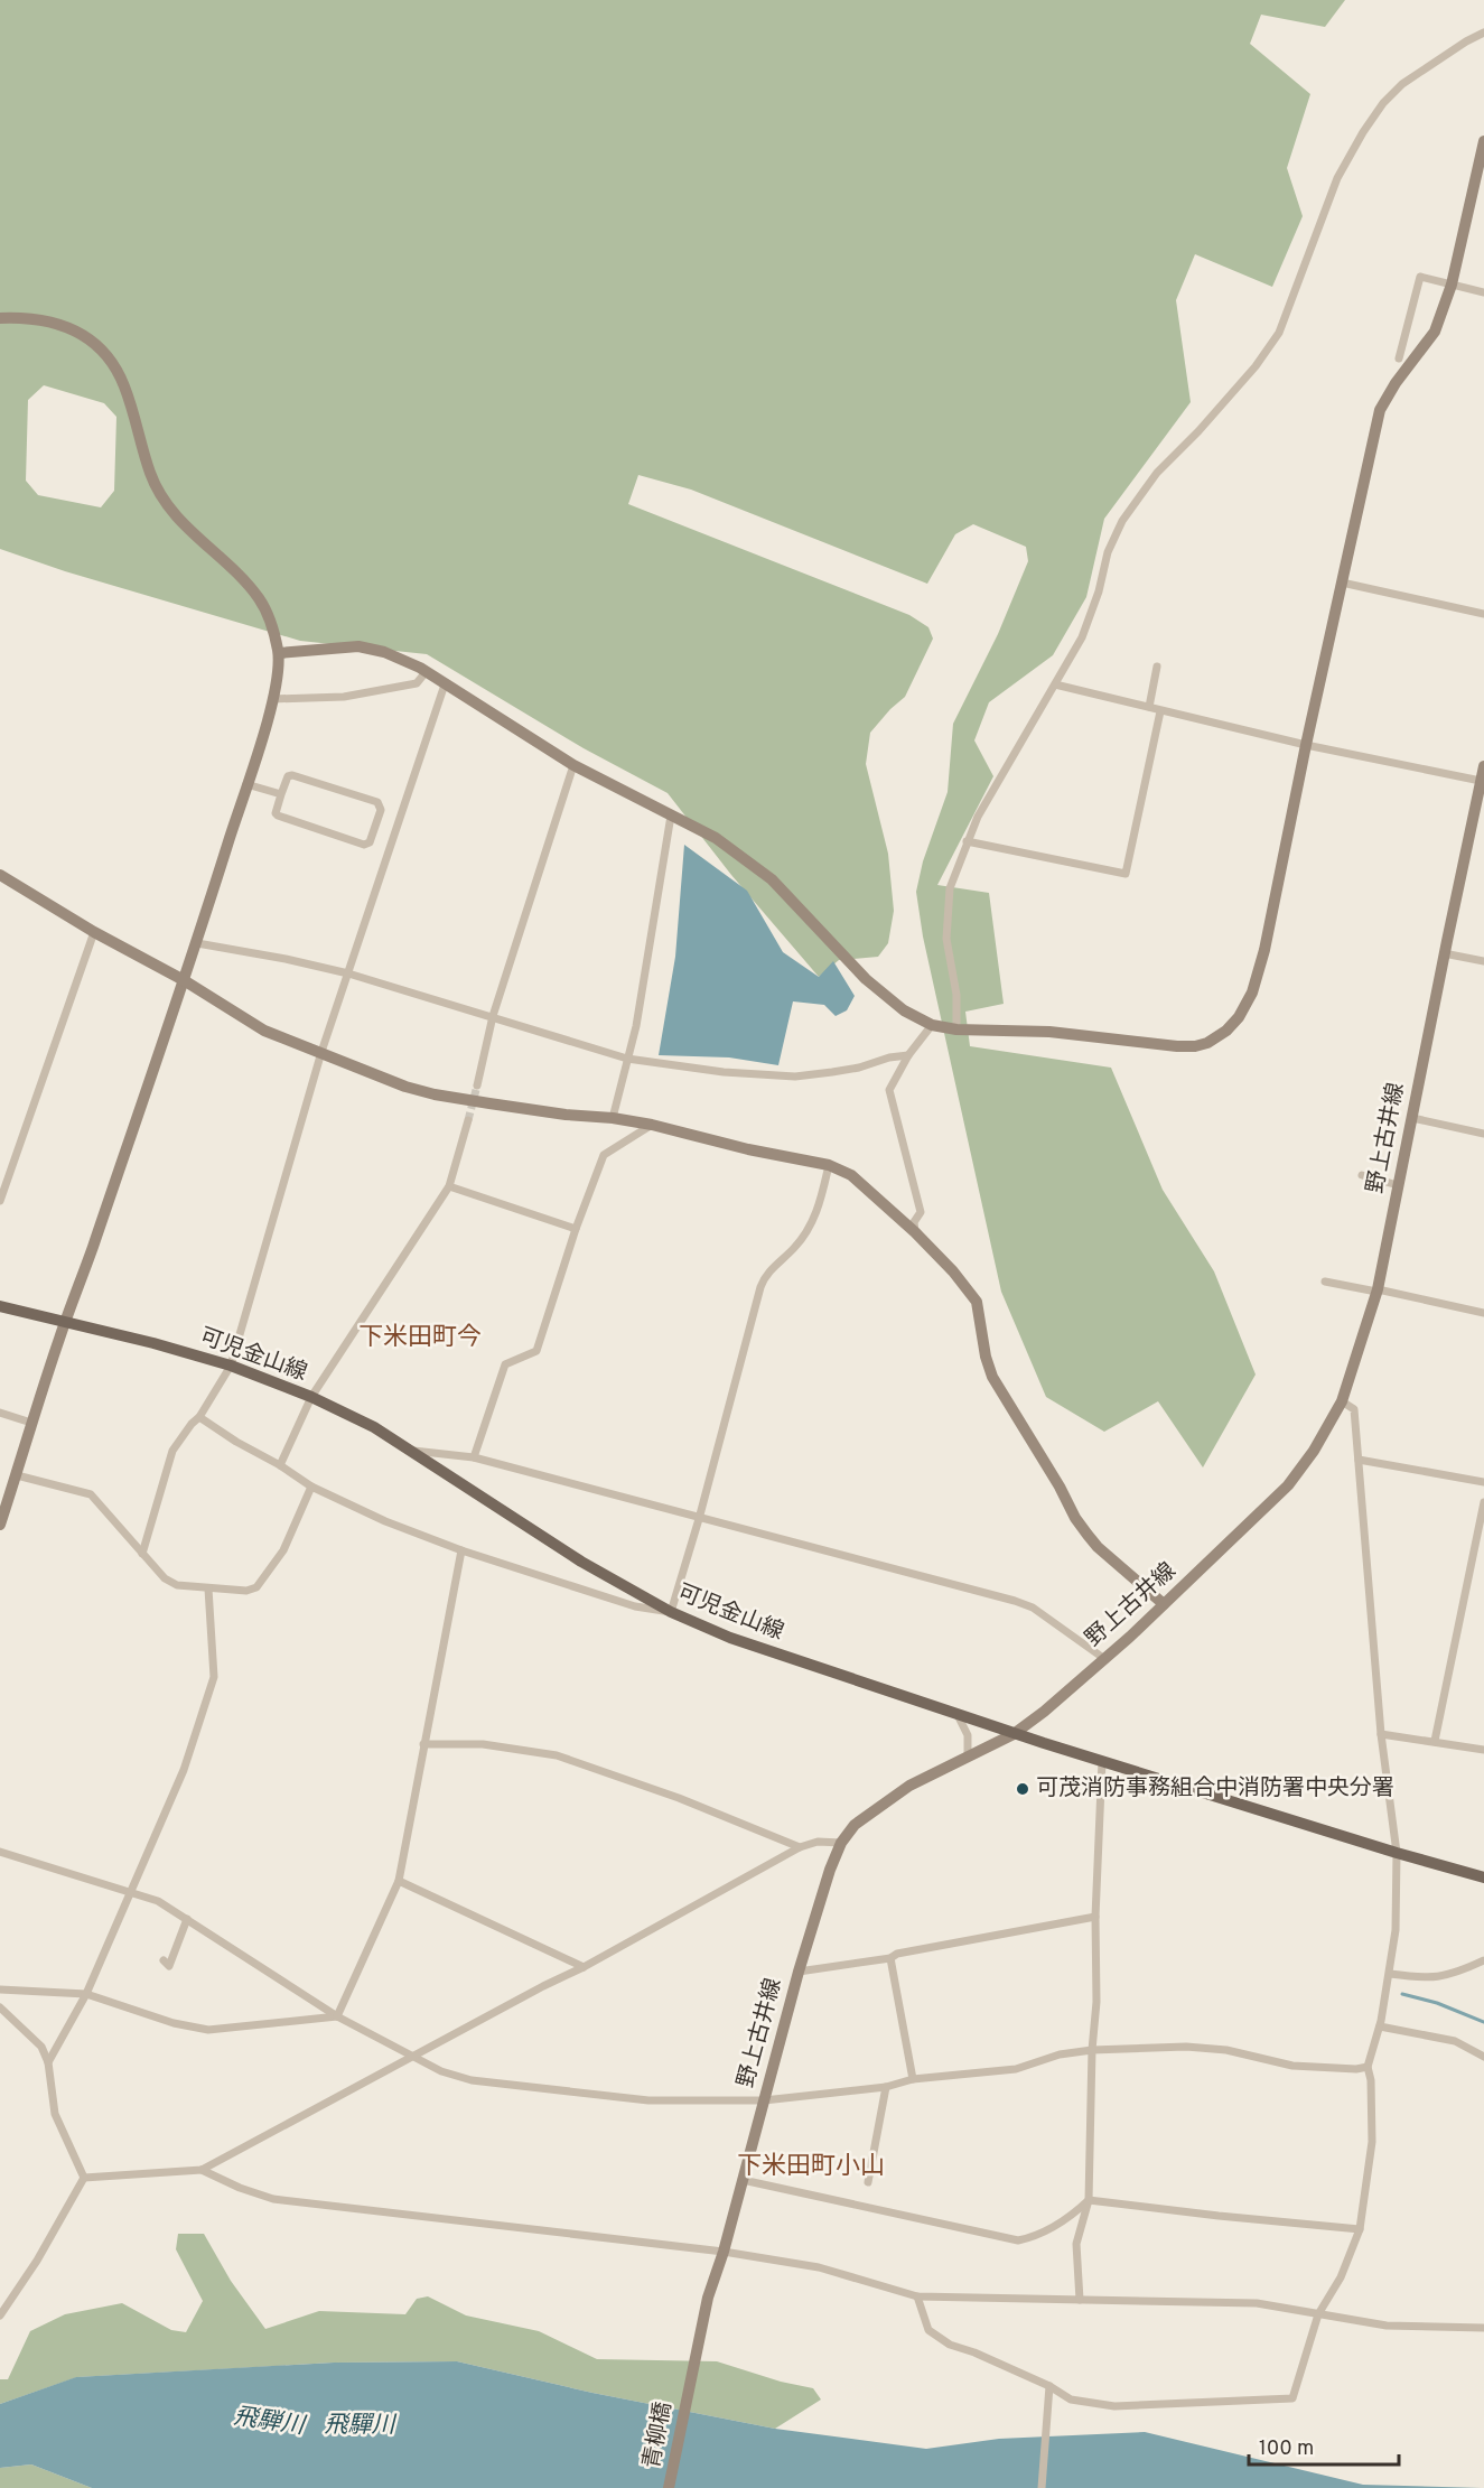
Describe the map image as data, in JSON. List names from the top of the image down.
{
  "streets": {
    "main road": ["可児金山線"],
    "street": ["野上古井線", "青柳橋"]
  },
  "crossings": [
    ["野上古井線", "可児金山線"],
    ["野上古井線", "青柳橋"]
  ],
  "districts": ["下米田町今", "下米田町小山"],
  "water": ["飛騨川", "飛驒川"],
  "places": ["可茂消防事務組合中消防署中央分署"],
  "scale_bar": "100 m"
}
